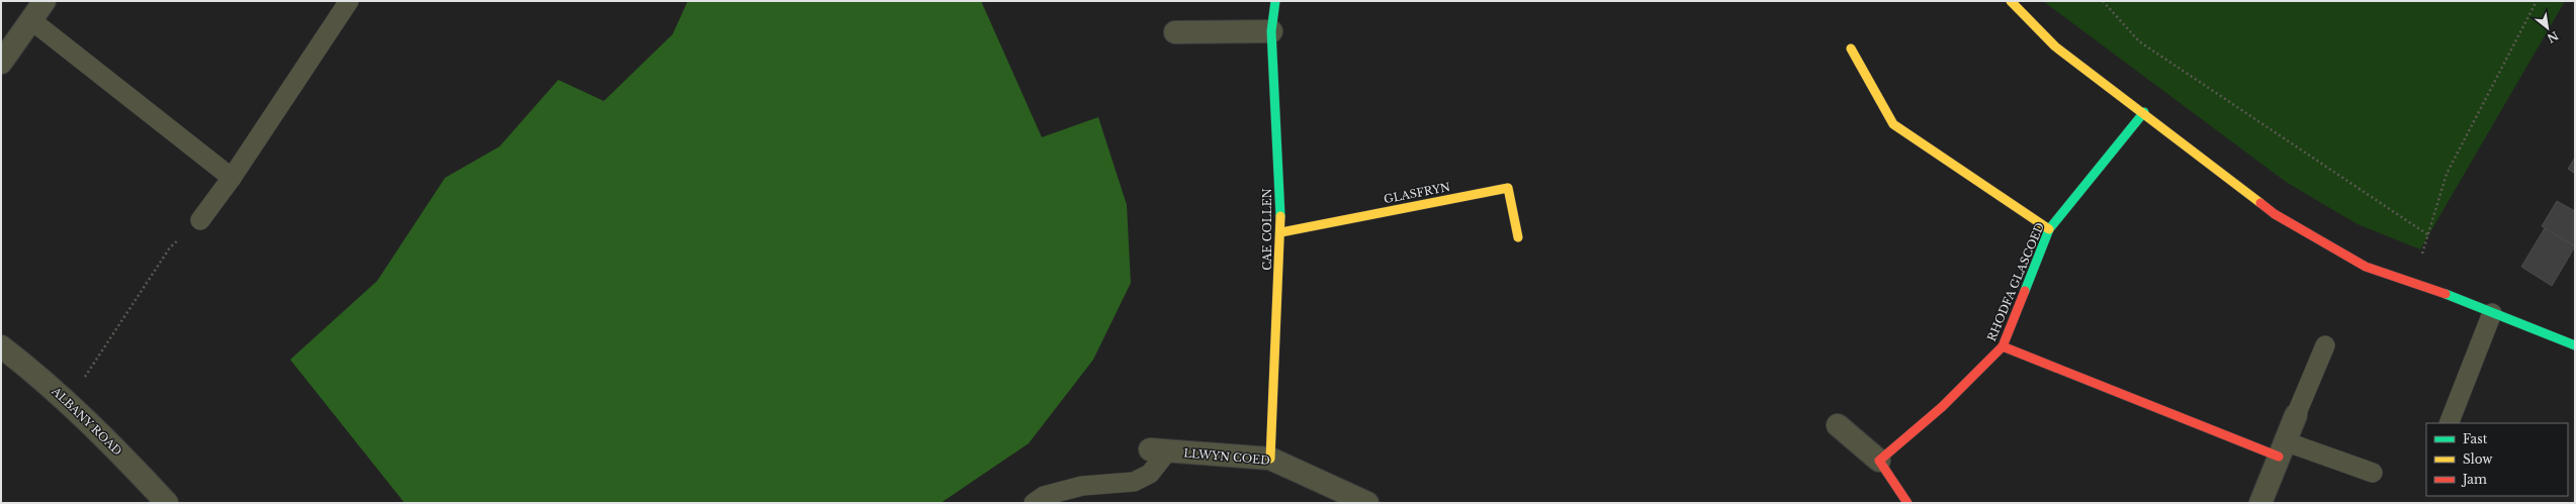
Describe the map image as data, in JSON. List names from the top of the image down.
{
  "streets": {
    "street": [
      "GLASFRYN",
      "CAE COLLEN",
      "RHODFA GLASCOED",
      "ALBANY ROAD",
      "LLWYN COED"
    ]
  },
  "crossings": [
    ["GLASFRYN", "CAE COLLEN"],
    ["CAE COLLEN", "LLWYN COED"]
  ],
  "legend": ["Fast", "Slow", "Jam"],
  "north": "bottom right"
}
